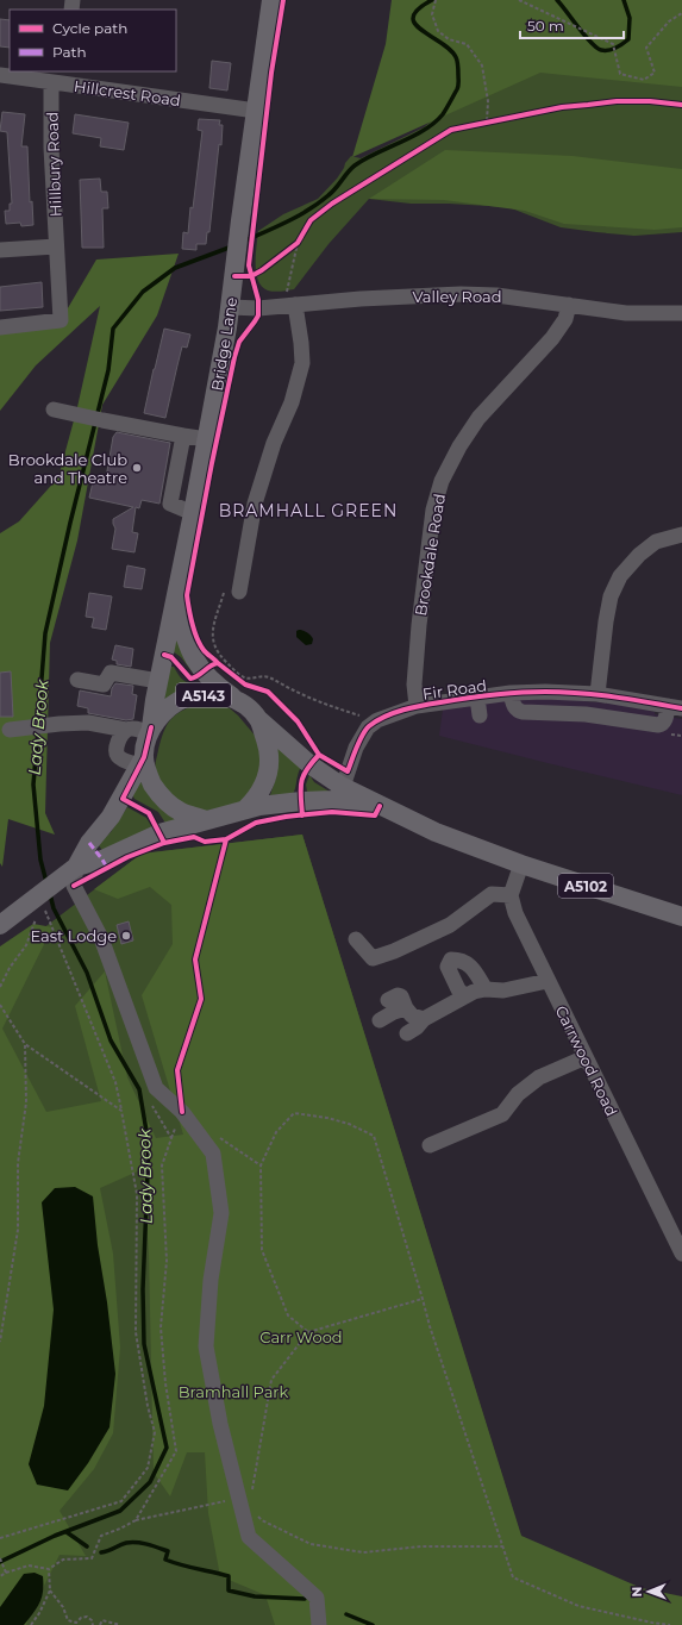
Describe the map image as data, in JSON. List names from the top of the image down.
{
  "streets": {
    "main road": ["Bridge Lane", "A5143", "A5102"],
    "street": [
      "Hillcrest Road",
      "Hillbury Road",
      "Valley Road",
      "Brookdale Road",
      "Fir Road",
      "Carrwood Road"
    ]
  },
  "crossings": [
    ["Hillcrest Road", "Hillbury Road"],
    ["Hillcrest Road", "Bridge Lane"],
    ["Valley Road", "Bridge Lane"],
    ["Valley Road", "Brookdale Road"],
    ["Bridge Lane", "A5143"],
    ["Bridge Lane", "A5102"],
    ["Brookdale Road", "Fir Road"],
    ["Fir Road", "A5102"],
    ["A5143", "A5102"]
  ],
  "districts": ["BRAMHALL GREEN"],
  "water": ["Lady Brook"],
  "parks": ["Carr Wood", "Bramhall Park"],
  "places": ["Brookdale Club and Theatre", "East Lodge"],
  "legend": ["Cycle path", "Path"],
  "scale_bar": "50 m",
  "north": "left"
}
